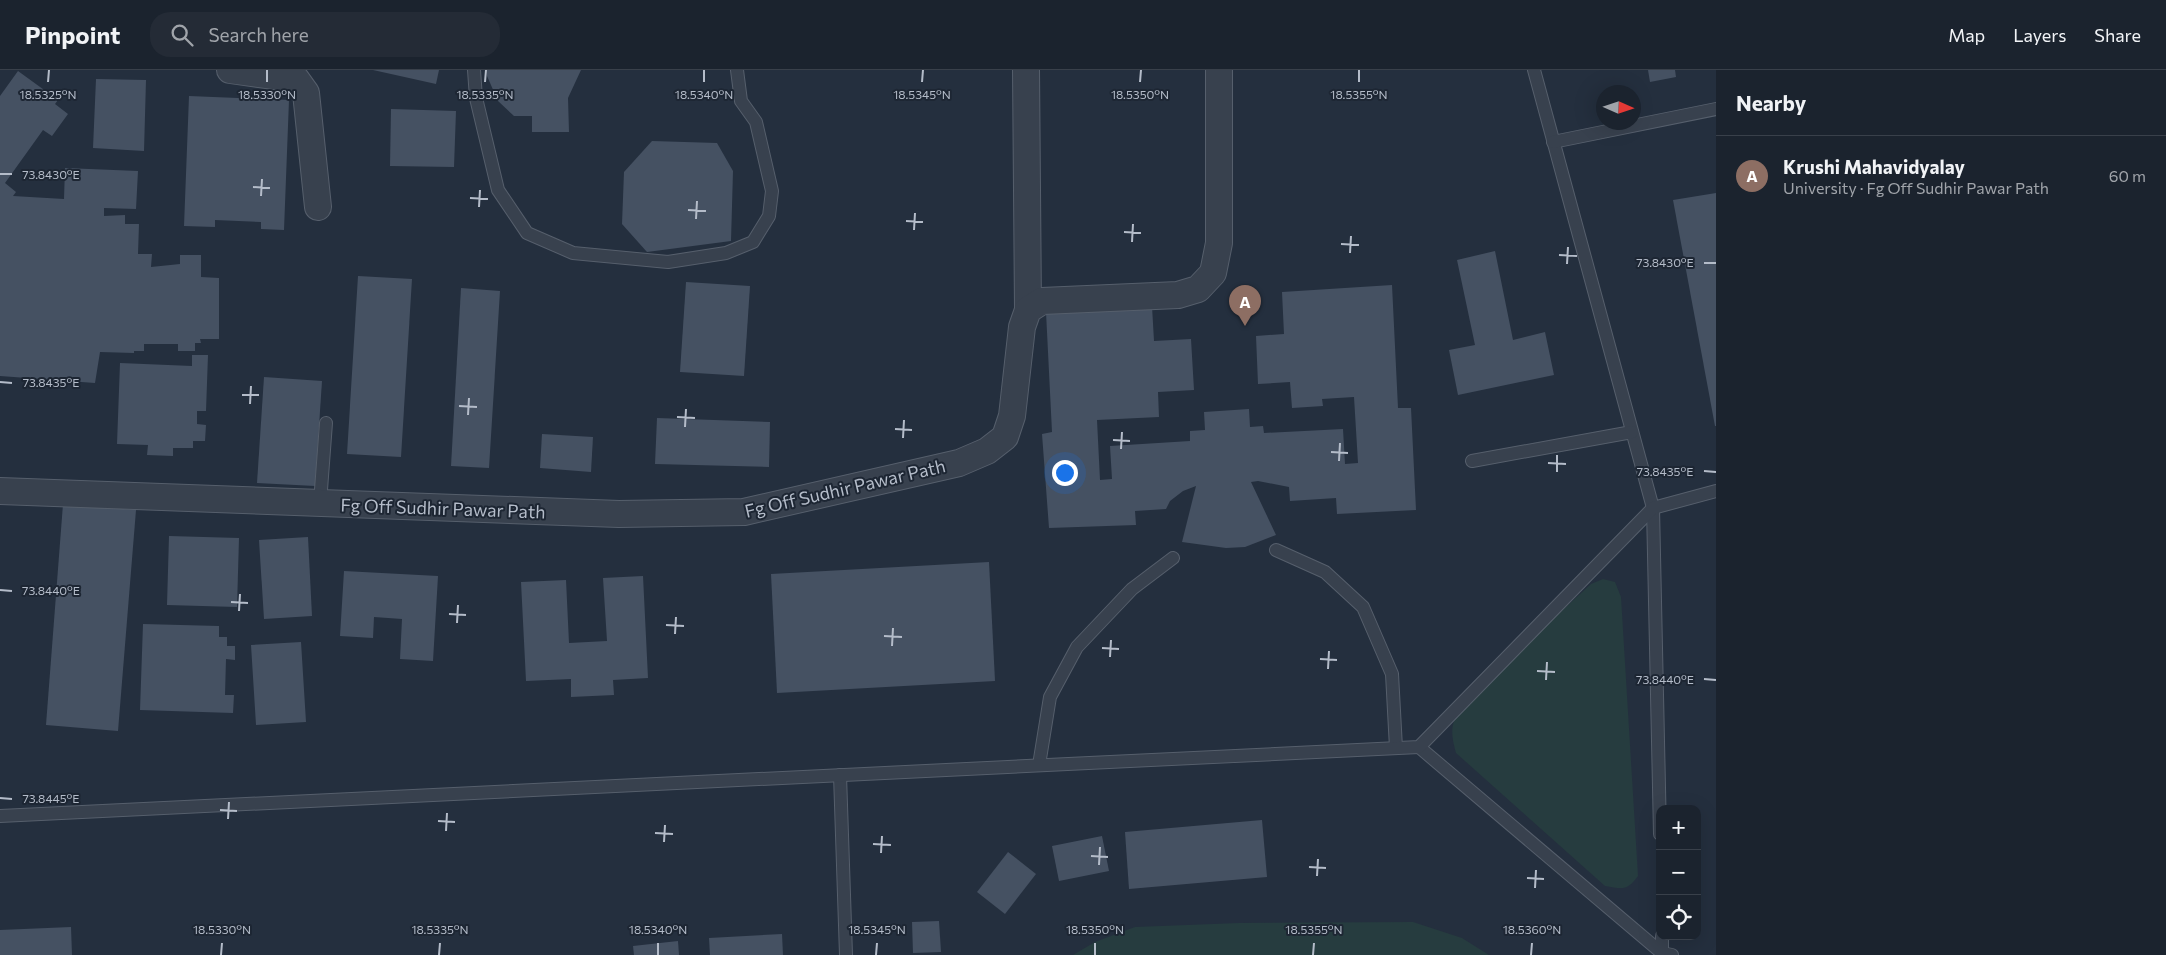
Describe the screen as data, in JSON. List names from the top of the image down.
{
  "streets": {
    "street": ["Fg Off Sudhir Pawar Path"]
  },
  "north": "right",
  "page": {
    "header": "Pinpoint",
    "search": "Search here",
    "nav": ["Map", "Layers", "Share"],
    "heading": "Nearby",
    "list": [
      {
        "mark": "A",
        "name": "Krushi Mahavidyalay",
        "note": "University · Fg Off Sudhir Pawar Path",
        "value": "60 m"
      }
    ],
    "pins": "A",
    "map_buttons": ["+", "−"]
  },
  "coordinates": [
    "18.5325°N",
    "18.5330°N",
    "18.5335°N",
    "18.5340°N",
    "18.5345°N",
    "18.5350°N",
    "18.5355°N",
    "73.8430°E",
    "73.8435°E",
    "73.8440°E",
    "73.8445°E",
    "18.5360°N"
  ]
}
